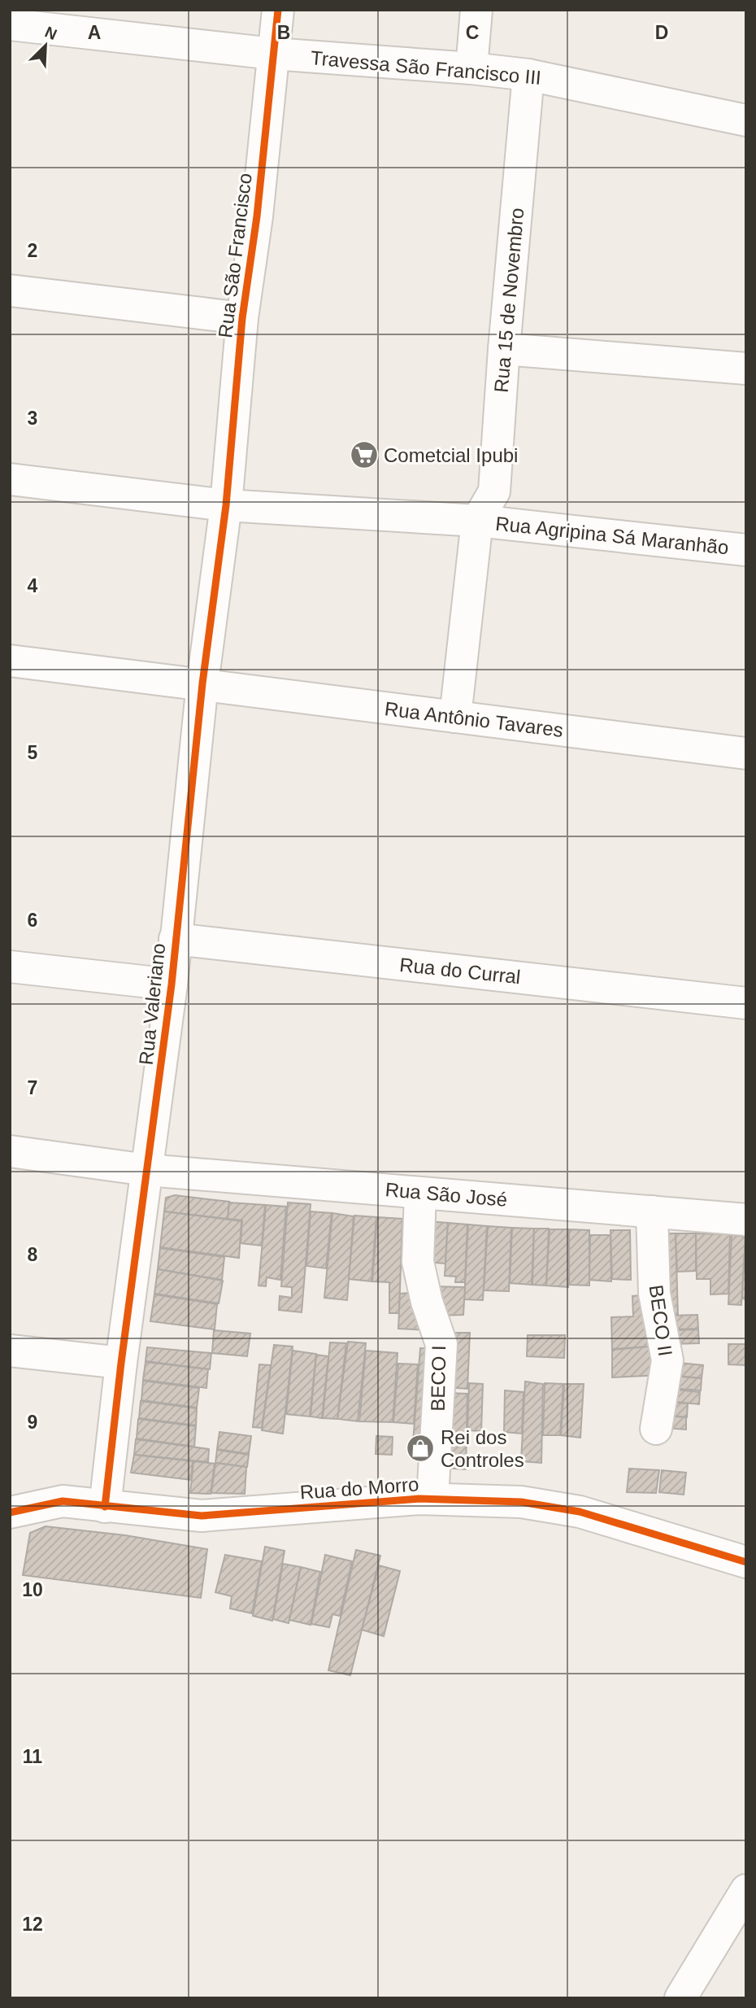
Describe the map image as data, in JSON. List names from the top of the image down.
{
  "streets": {
    "street": [
      "Travessa São Francisco III",
      "Rua São Francisco",
      "Rua 15 de Novembro",
      "Rua Agripina Sá Maranhão",
      "Rua Antônio Tavares",
      "Rua do Curral",
      "Rua Valeriano",
      "Rua São José",
      "BECO II",
      "BECO I",
      "Rua do Morro"
    ]
  },
  "crossings": [
    ["Travessa São Francisco III", "Rua São Francisco"],
    ["Travessa São Francisco III", "Rua 15 de Novembro"],
    ["Rua São Francisco", "Rua Agripina Sá Maranhão"],
    ["Rua São Francisco", "Rua Valeriano"],
    ["Rua 15 de Novembro", "Rua Agripina Sá Maranhão"],
    ["Rua Agripina Sá Maranhão", "Rua Valeriano"],
    ["Rua Antônio Tavares", "Rua Valeriano"],
    ["Rua do Curral", "Rua Valeriano"],
    ["Rua Valeriano", "Rua São José"],
    ["Rua Valeriano", "Rua do Morro"],
    ["Rua São José", "BECO II"],
    ["Rua São José", "BECO I"],
    ["BECO I", "Rua do Morro"]
  ],
  "places": {
    "supermarket": ["Cometcial Ipubi"],
    "shop": ["Rei dos Controles"]
  },
  "north": "top right",
  "grid": {
    "columns": [
      "A",
      "B",
      "C",
      "D"
    ],
    "rows": [
      "2",
      "3",
      "4",
      "5",
      "6",
      "7",
      "8",
      "9",
      "10",
      "11",
      "12"
    ]
  }
}
